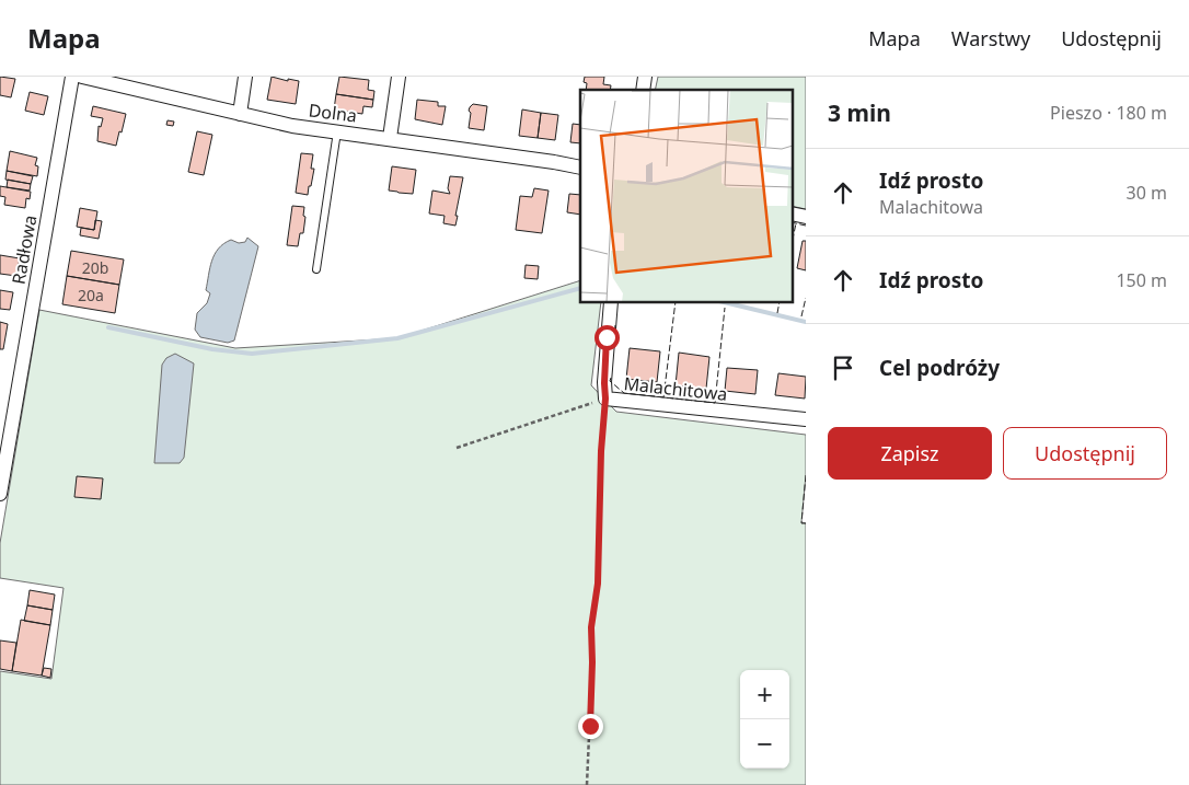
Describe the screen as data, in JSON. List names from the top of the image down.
{
  "streets": {
    "street": ["Dolna", "Radłowa", "Malachitowa"]
  },
  "house_numbers": ["20b", "20a"],
  "page": {
    "header": "Mapa",
    "nav": ["Mapa", "Warstwy", "Udostępnij"],
    "heading": ["3 min", "Pieszo · 180 m"],
    "list": [
      ["Idź prosto", "Malachitowa", "30 m"],
      ["Idź prosto", "150 m"],
      "Cel podróży"
    ],
    "buttons": ["Zapisz", "Udostępnij"],
    "map_buttons": ["+", "−"]
  }
}
